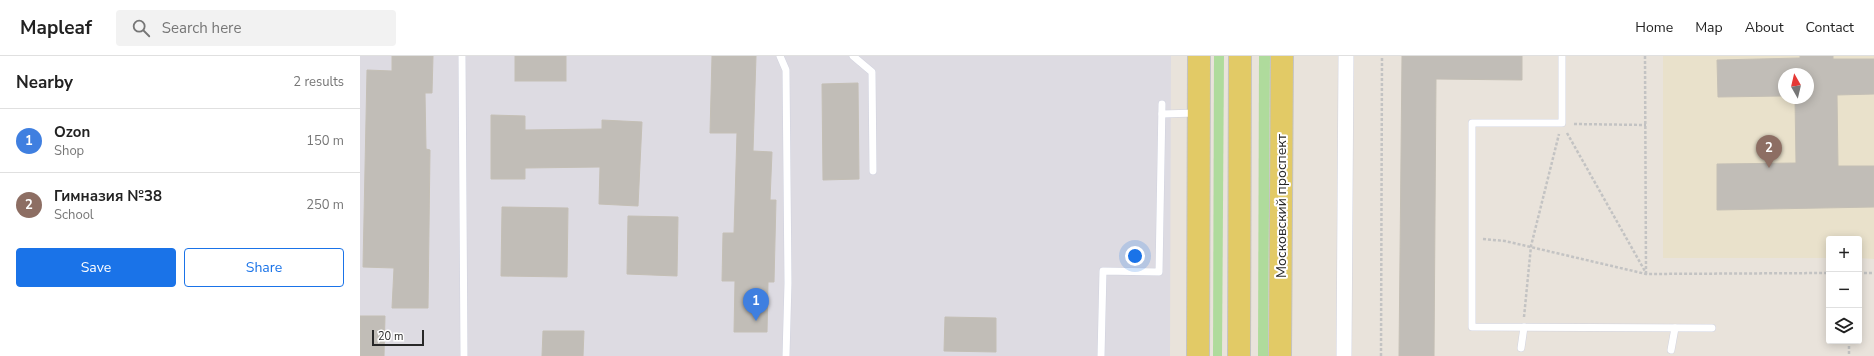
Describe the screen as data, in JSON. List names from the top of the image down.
{
  "streets": {
    "main road": ["Московский проспект"]
  },
  "scale_bar": "20 m",
  "north": "top",
  "page": {
    "header": "Mapleaf",
    "search": "Search here",
    "nav": [
      "Home",
      "Map",
      "About",
      "Contact"
    ],
    "heading": ["Nearby", "2 results"],
    "list": [
      {
        "mark": "1",
        "name": "Ozon",
        "note": "Shop",
        "value": "150 m"
      },
      {
        "mark": "2",
        "name": "Гимназия №38",
        "note": "School",
        "value": "250 m"
      }
    ],
    "pins": ["2", "1"],
    "buttons": ["Save", "Share"],
    "map_buttons": ["+", "−"],
    "scale": "20 m"
  }
}
